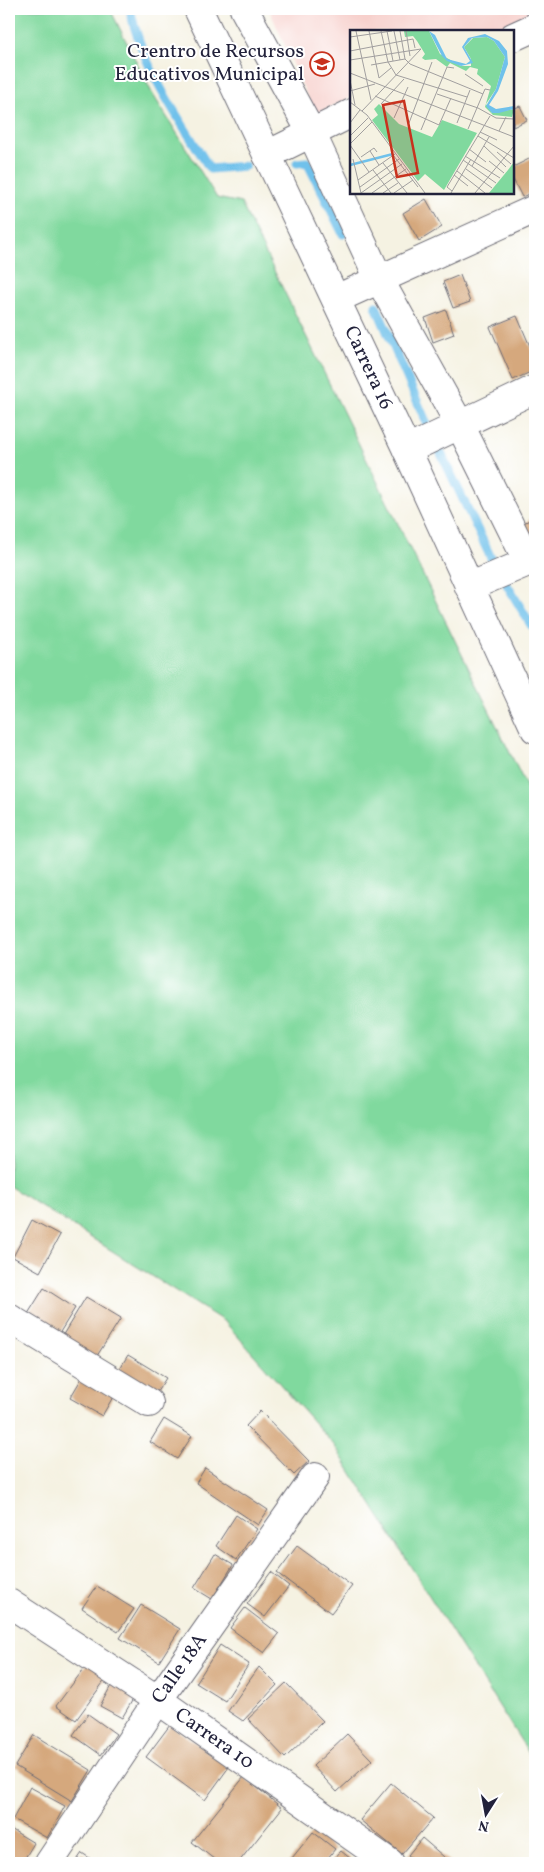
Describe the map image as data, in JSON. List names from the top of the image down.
{
  "streets": {
    "street": ["Carrera 16", "Calle 18A", "Carrera 10"]
  },
  "crossings": [
    ["Calle 18A", "Carrera 10"]
  ],
  "places": {
    "school or university": ["Crentro de Recursos Educativos Municipal"]
  },
  "north": "bottom"
}
